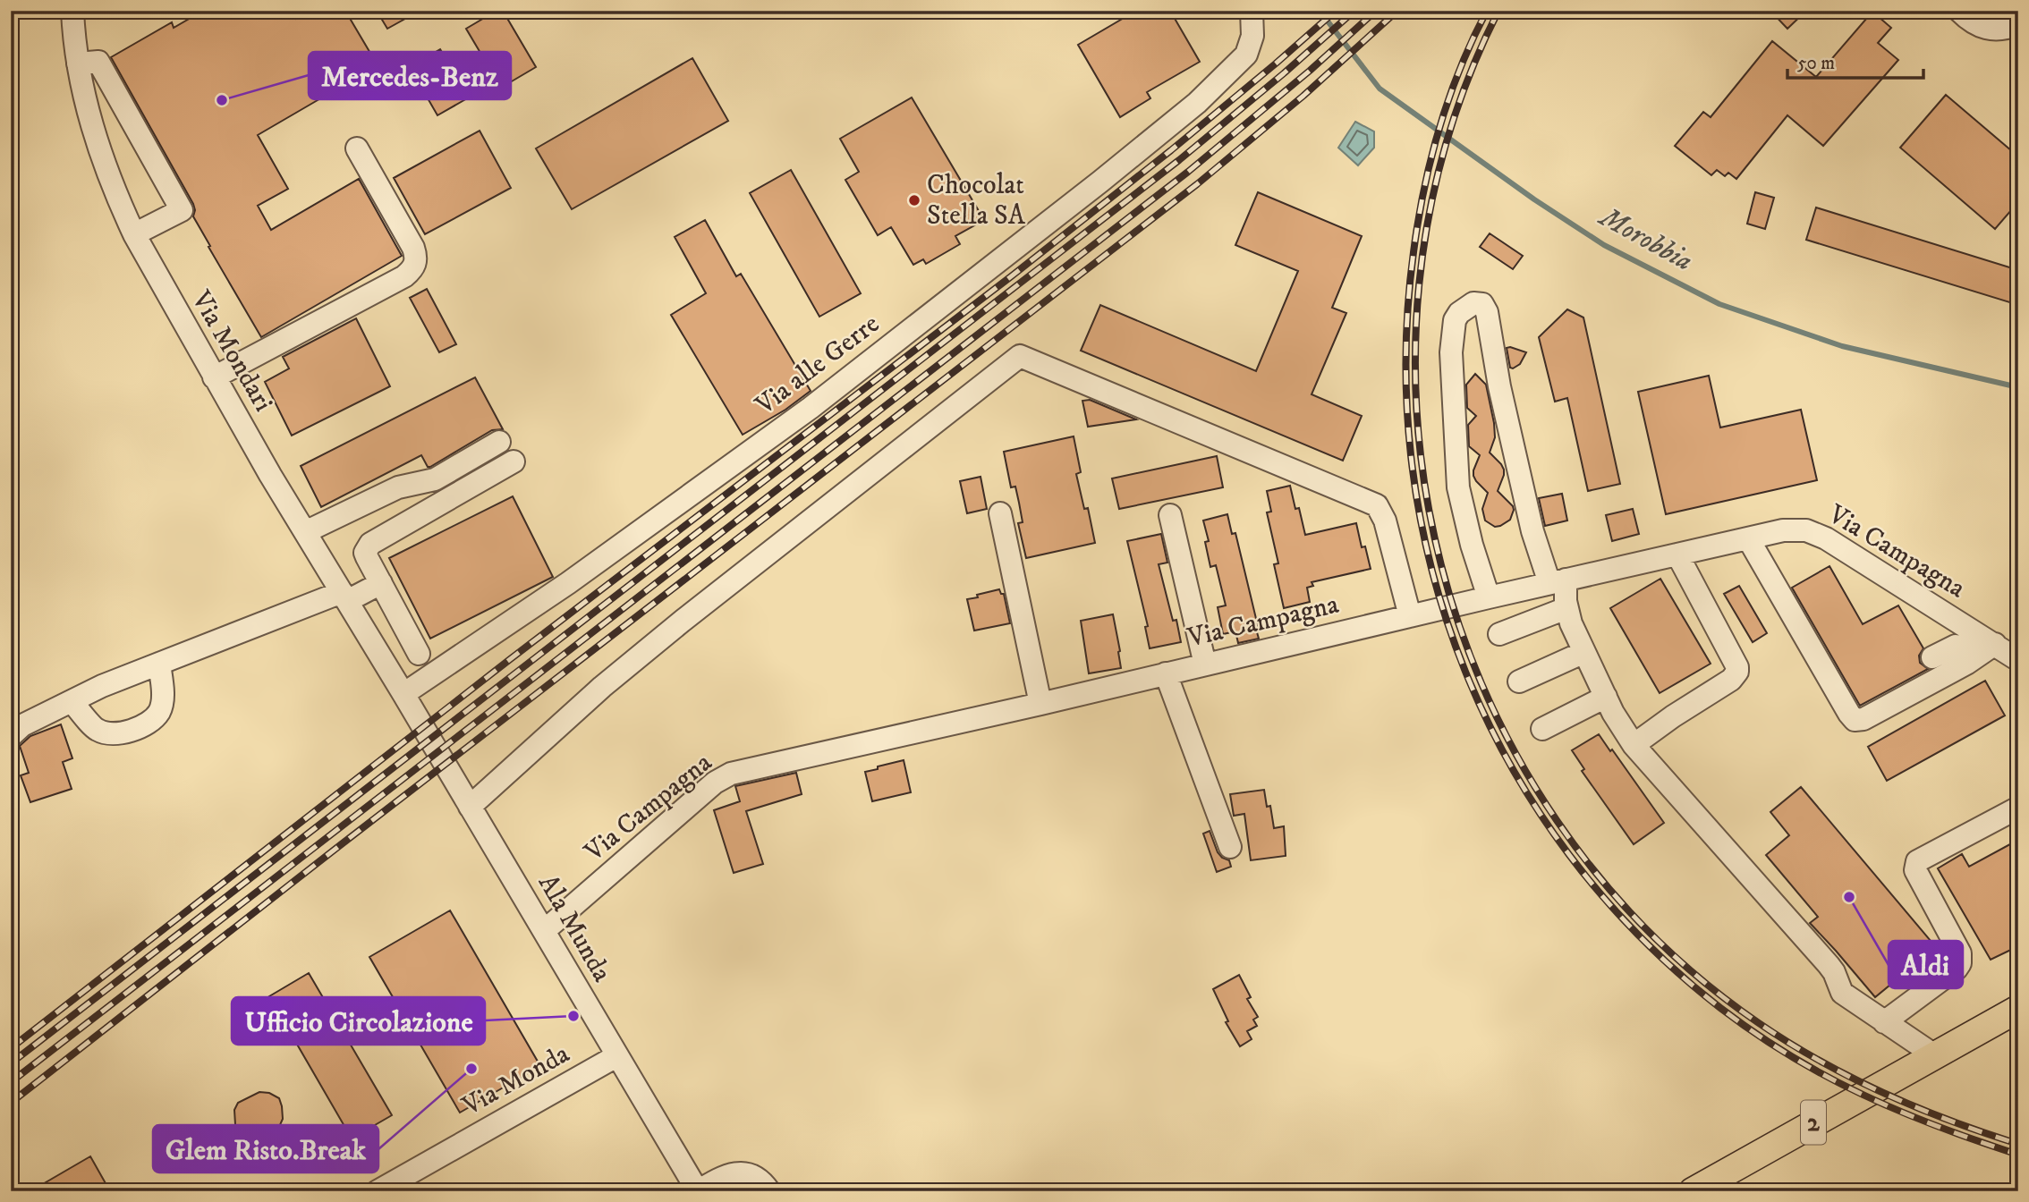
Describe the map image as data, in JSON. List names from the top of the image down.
{
  "streets": {
    "main road": ["2"],
    "street": [
      "Via Mondari",
      "Via alle Gerre",
      "Via Campagna",
      "Ala Munda",
      "Via Monda"
    ]
  },
  "crossings": [
    ["Via Mondari", "Via alle Gerre"],
    ["Via Mondari", "Ala Munda"],
    ["Via alle Gerre", "Ala Munda"],
    ["Via Campagna", "Ala Munda"],
    ["Ala Munda", "Via Monda"]
  ],
  "water": ["Morobbia"],
  "places": [
    "Mercedes-Benz",
    "Chocolat Stella SA",
    "Aldi",
    "Ufficio Circolazione",
    "Glem Risto.Break"
  ],
  "scale_bar": "50 m"
}
